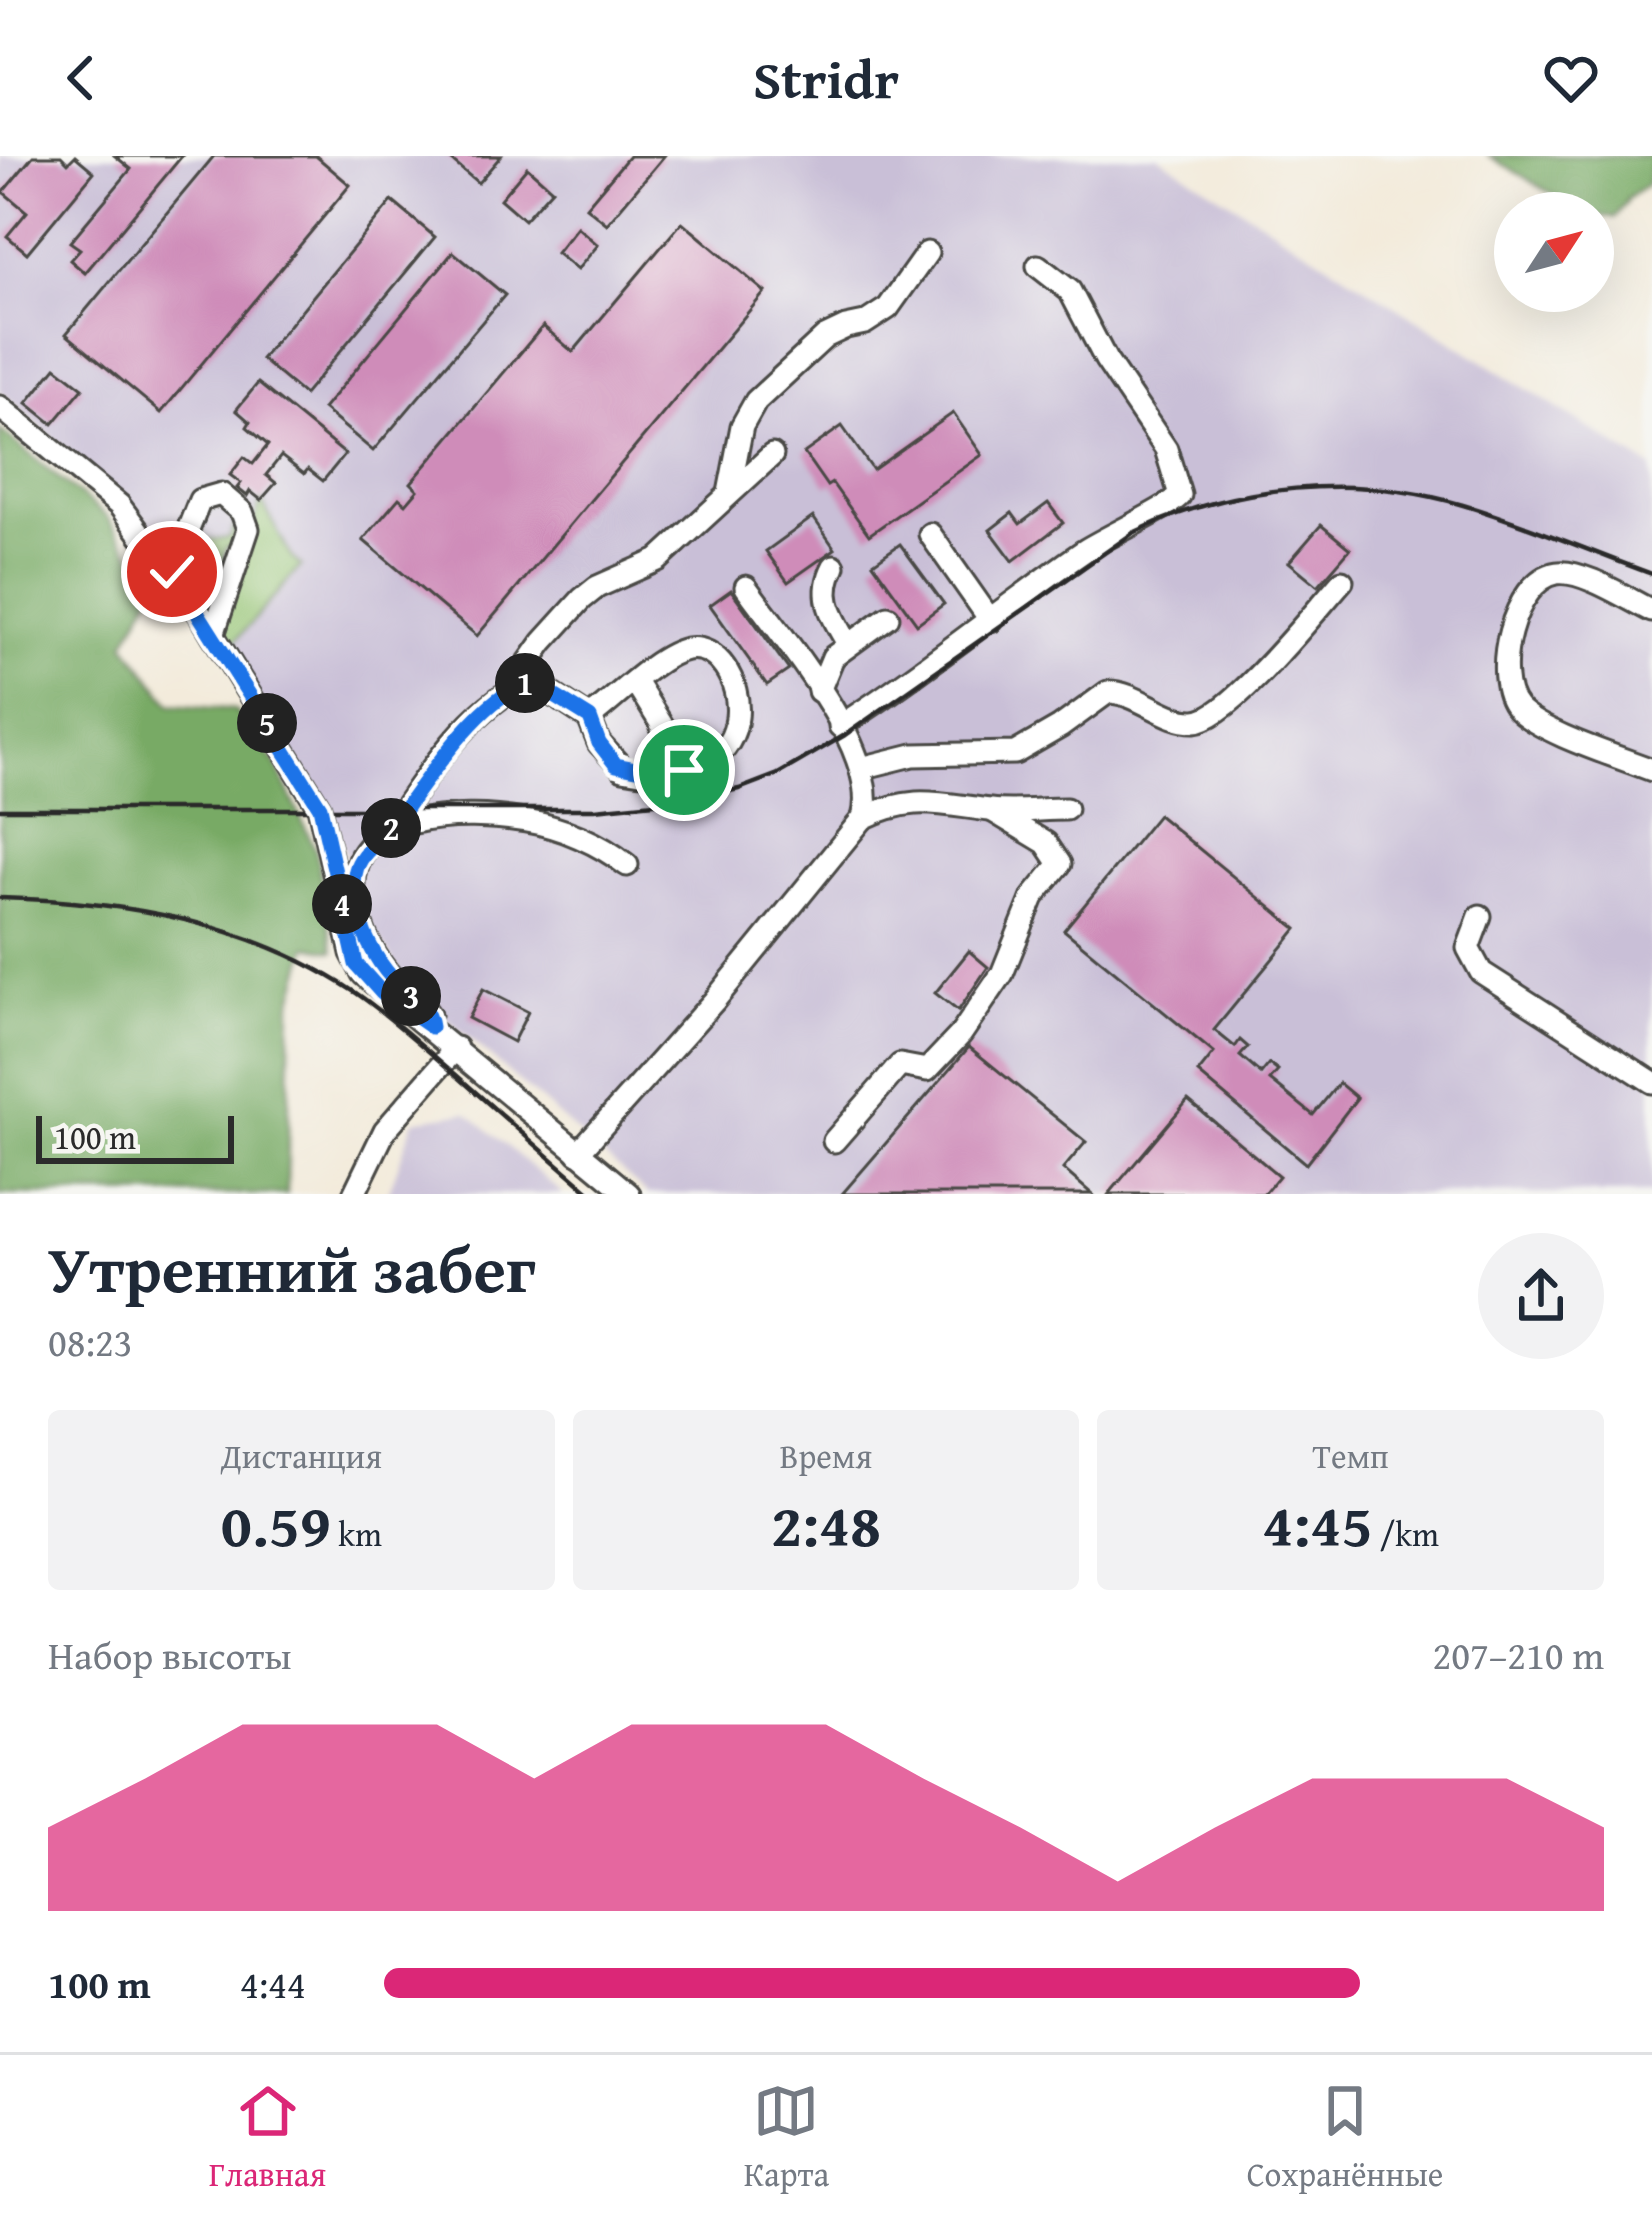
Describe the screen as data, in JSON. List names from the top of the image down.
{
  "scale_bar": "100 m",
  "north": "top right",
  "page": {
    "header": "Stridr",
    "pins": [
      "1",
      "5",
      "2",
      "4",
      "3"
    ],
    "scale": "100 m",
    "heading": ["Утренний забег", "08:23"],
    "stats": [
      ["Дистанция", "0.59 km"],
      ["Время", "2:48"],
      ["Темп", "4:45 /km"]
    ],
    "chart": ["Набор высоты", "207–210 m"],
    "list": [
      {
        "name": "100 m",
        "note": "4:44"
      }
    ],
    "tabs": ["Главная", "Карта", "Сохранённые"]
  }
}
